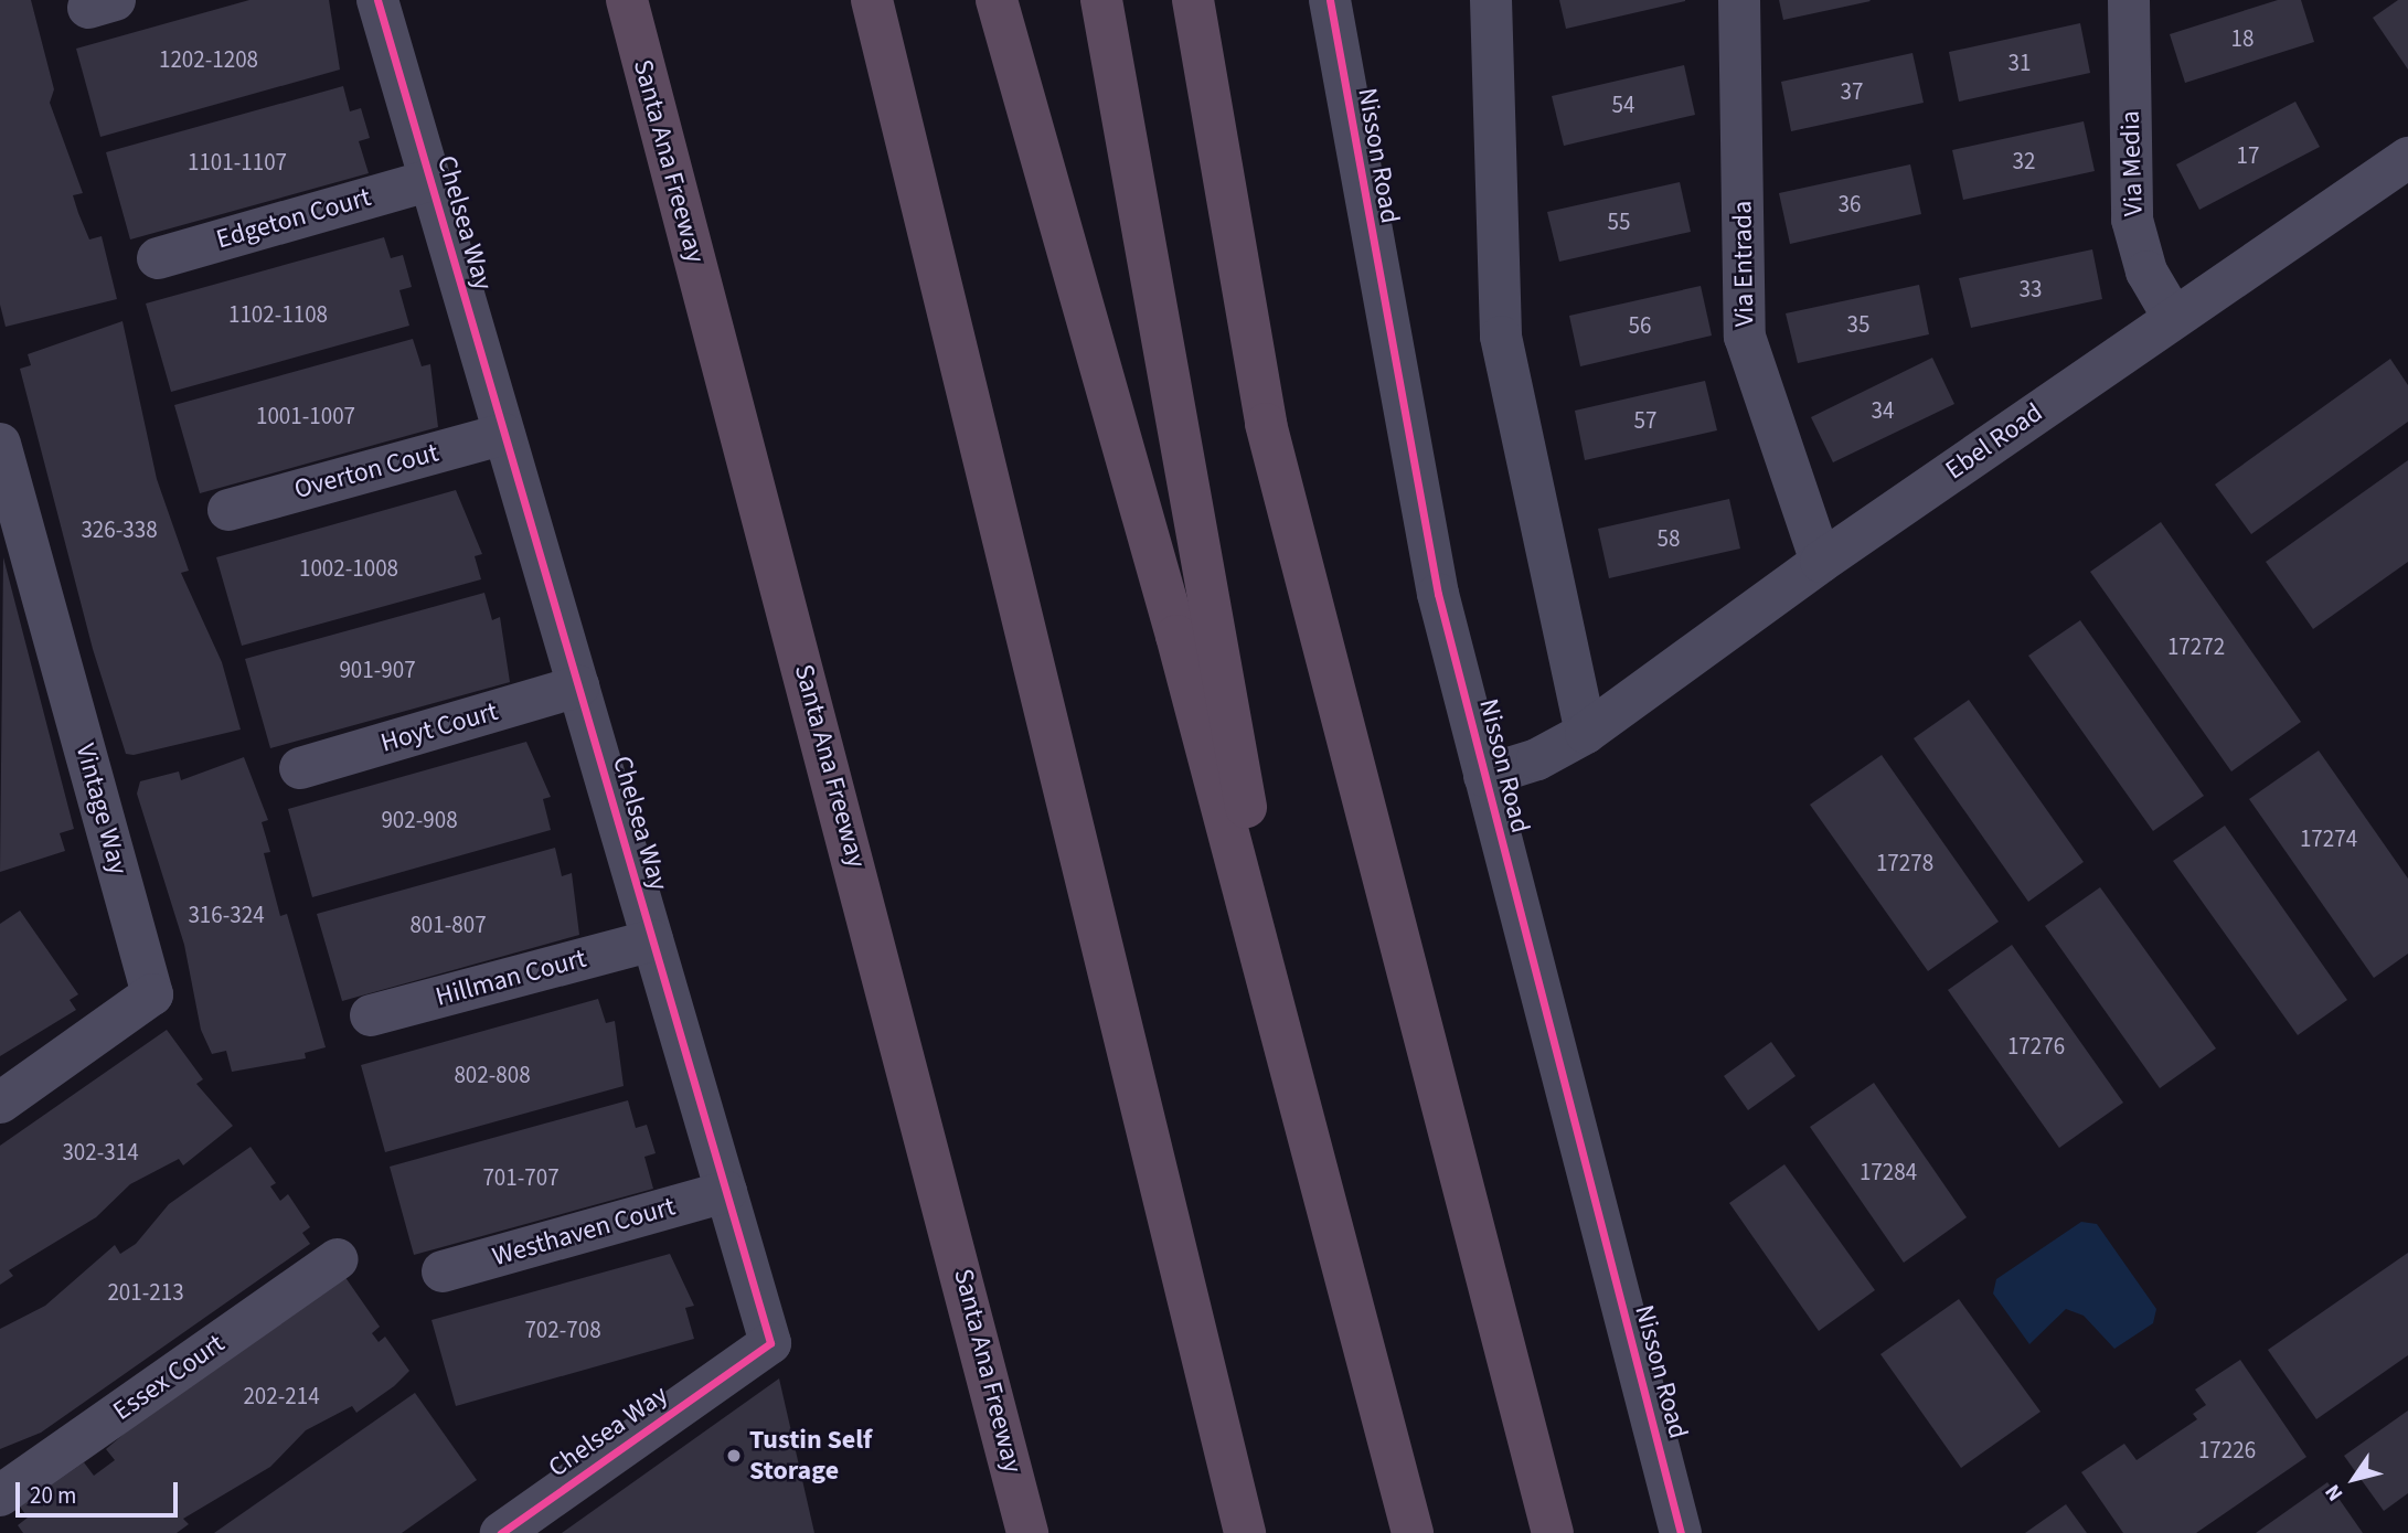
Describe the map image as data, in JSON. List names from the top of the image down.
{
  "streets": {
    "highway": ["Santa Ana Freeway"],
    "street": [
      "Nisson Road",
      "Via Media",
      "Edgeton Court",
      "Chelsea Way",
      "Via Entrada",
      "Ebel Road",
      "Overton Cout",
      "Hoyt Court",
      "Vintage Way",
      "Hillman Court",
      "Westhaven Court",
      "Essex Court"
    ]
  },
  "crossings": [
    ["Nisson Road", "Ebel Road"],
    ["Via Media", "Ebel Road"],
    ["Edgeton Court", "Chelsea Way"],
    ["Chelsea Way", "Overton Cout"],
    ["Chelsea Way", "Hoyt Court"],
    ["Chelsea Way", "Hillman Court"],
    ["Chelsea Way", "Westhaven Court"],
    ["Via Entrada", "Ebel Road"]
  ],
  "places": ["Tustin Self Storage"],
  "house_numbers": [
    "18",
    "1202-1208",
    "31",
    "37",
    "54",
    "17",
    "32",
    "1101-1107",
    "36",
    "55",
    "33",
    "1102-1108",
    "35",
    "56",
    "34",
    "1001-1007",
    "57",
    "326-338",
    "58",
    "1002-1008",
    "17272",
    "901-907",
    "902-908",
    "17274",
    "17278",
    "316-324",
    "801-807",
    "17276",
    "802-808",
    "302-314",
    "17284",
    "701-707",
    "201-213",
    "702-708",
    "202-214",
    "17226"
  ],
  "scale_bar": "20 m",
  "north": "bottom left"
}
